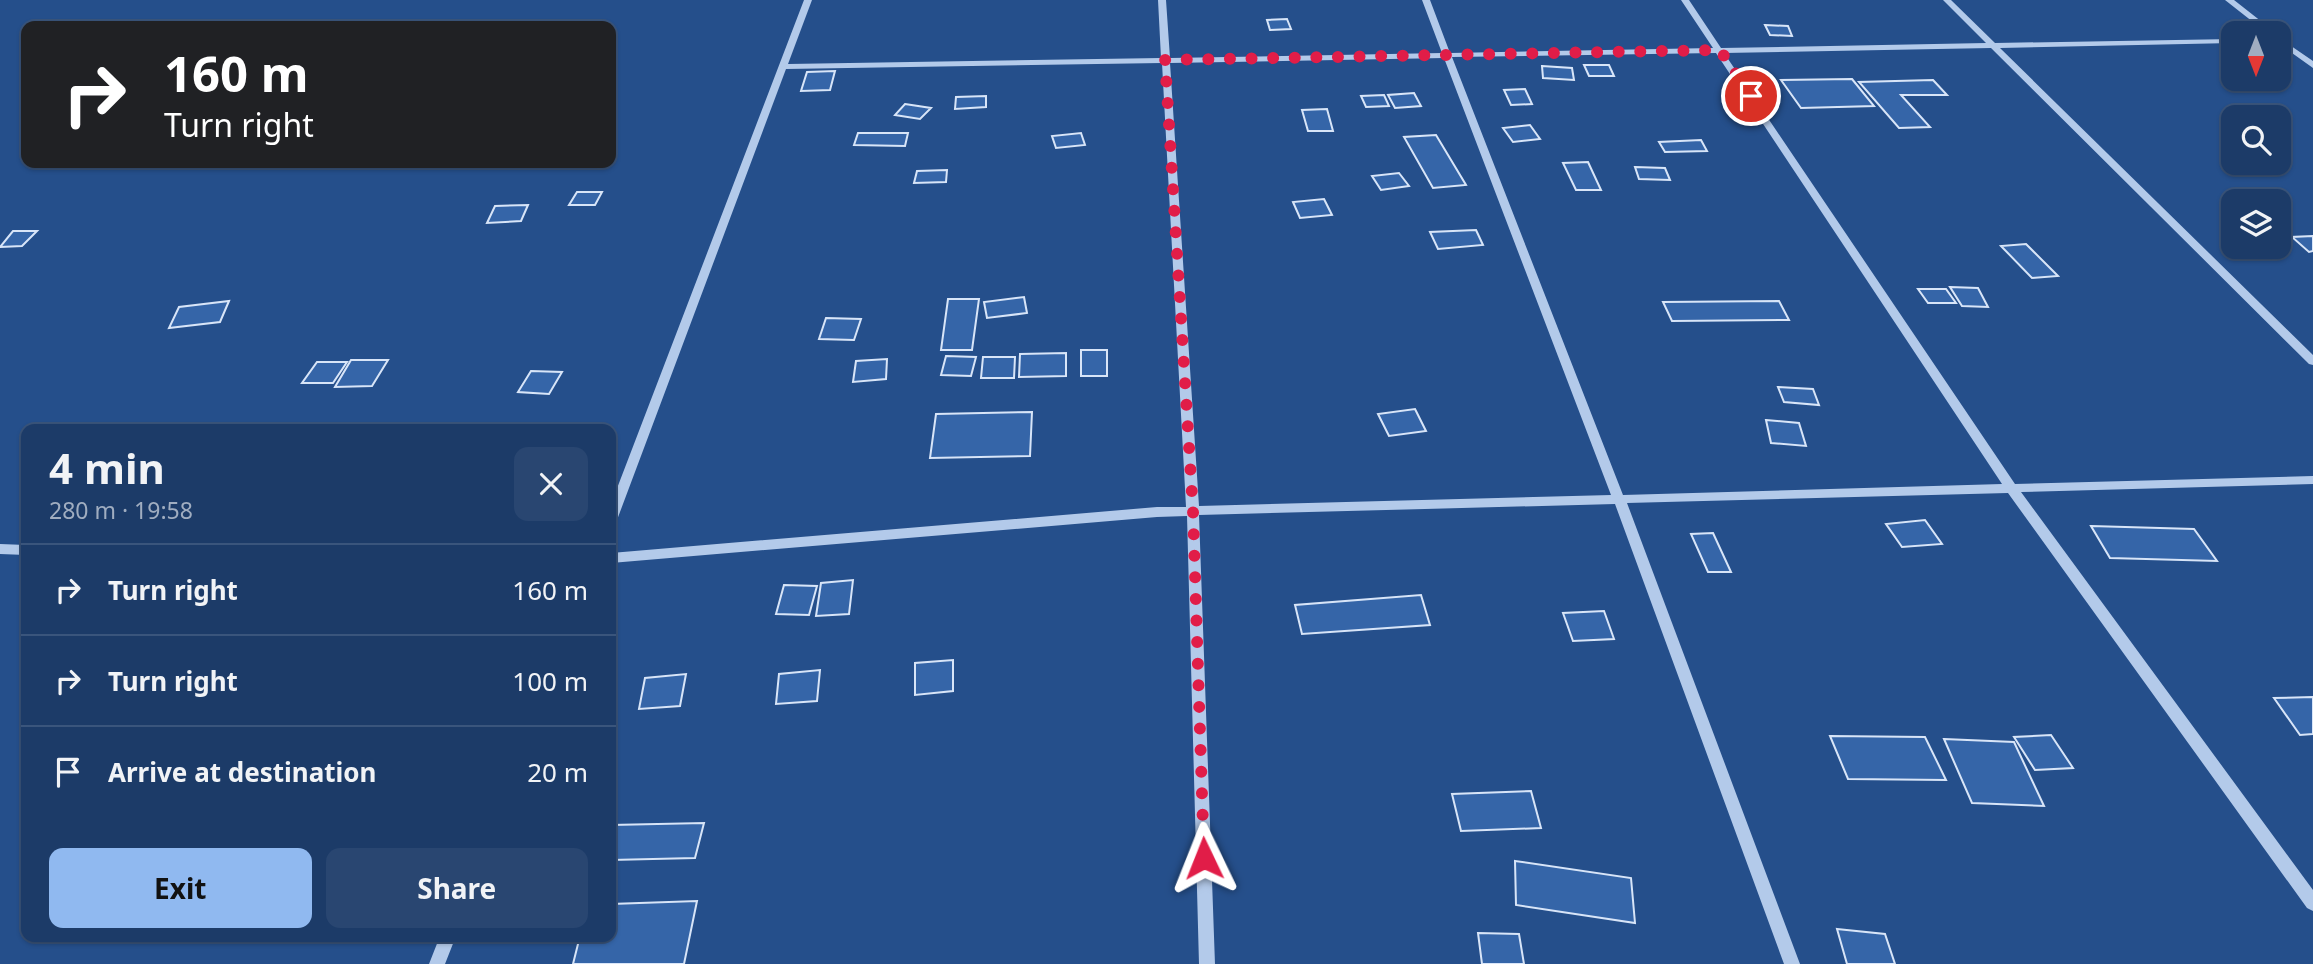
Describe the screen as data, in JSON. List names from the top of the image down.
{
  "north": "bottom",
  "page": {
    "turn": ["160 m", "Turn right"],
    "heading": ["4 min", "280 m · 19:58"],
    "list": [
      {
        "name": "Turn right",
        "value": "160 m"
      },
      {
        "name": "Turn right",
        "value": "100 m"
      },
      {
        "name": "Arrive at destination",
        "value": "20 m"
      }
    ],
    "buttons": ["Exit", "Share"]
  }
}
